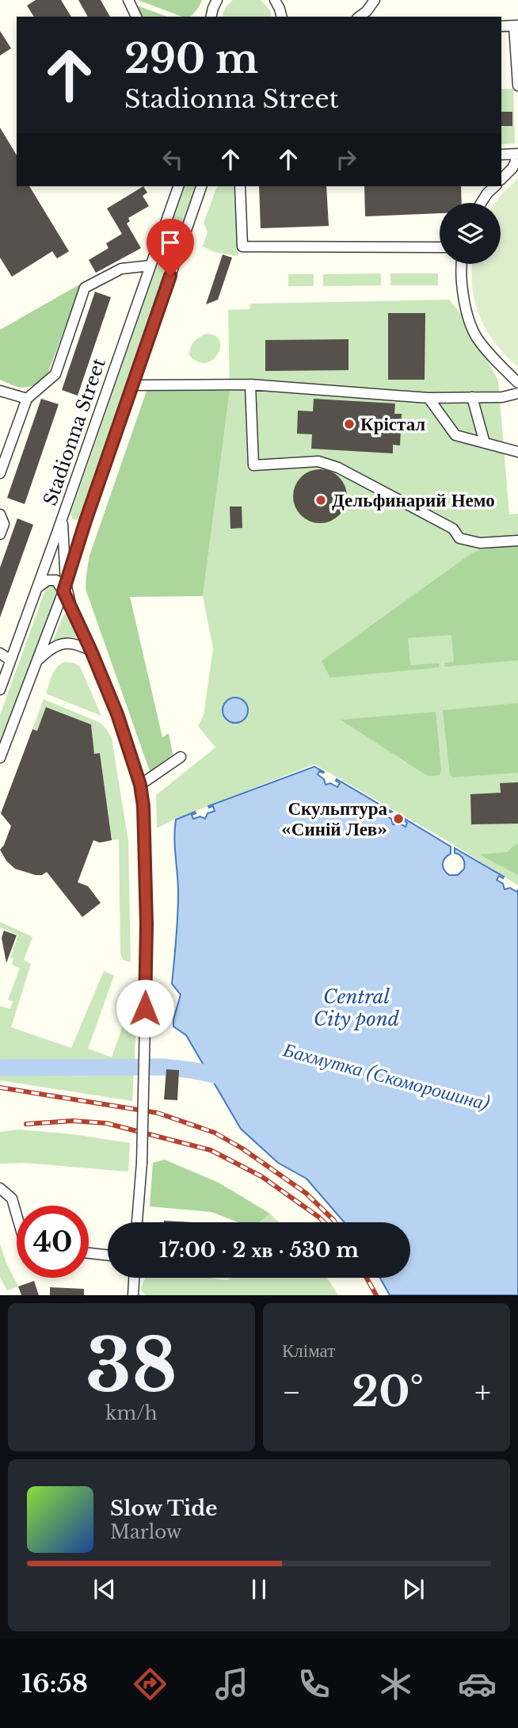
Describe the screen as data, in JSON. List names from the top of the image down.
{
  "streets": {
    "street": ["Stadionna Street"]
  },
  "water": ["Central City pond", "Бахмутка (Скоморошина)"],
  "places": ["Крістал", "Дельфинарий Немо", "Скульптура «Синій Лев»"],
  "page": {
    "turn": ["290 m", "Stadionna Street"],
    "limit": "40",
    "trip": "17:00 · 2 хв · 530 m",
    "tile": [
      ["38", "km/h"],
      "Клімат"
    ],
    "heat": ["−", "20°", "+"],
    "song": ["Slow Tide", "Marlow"],
    "tabs": "16:58"
  }
}
